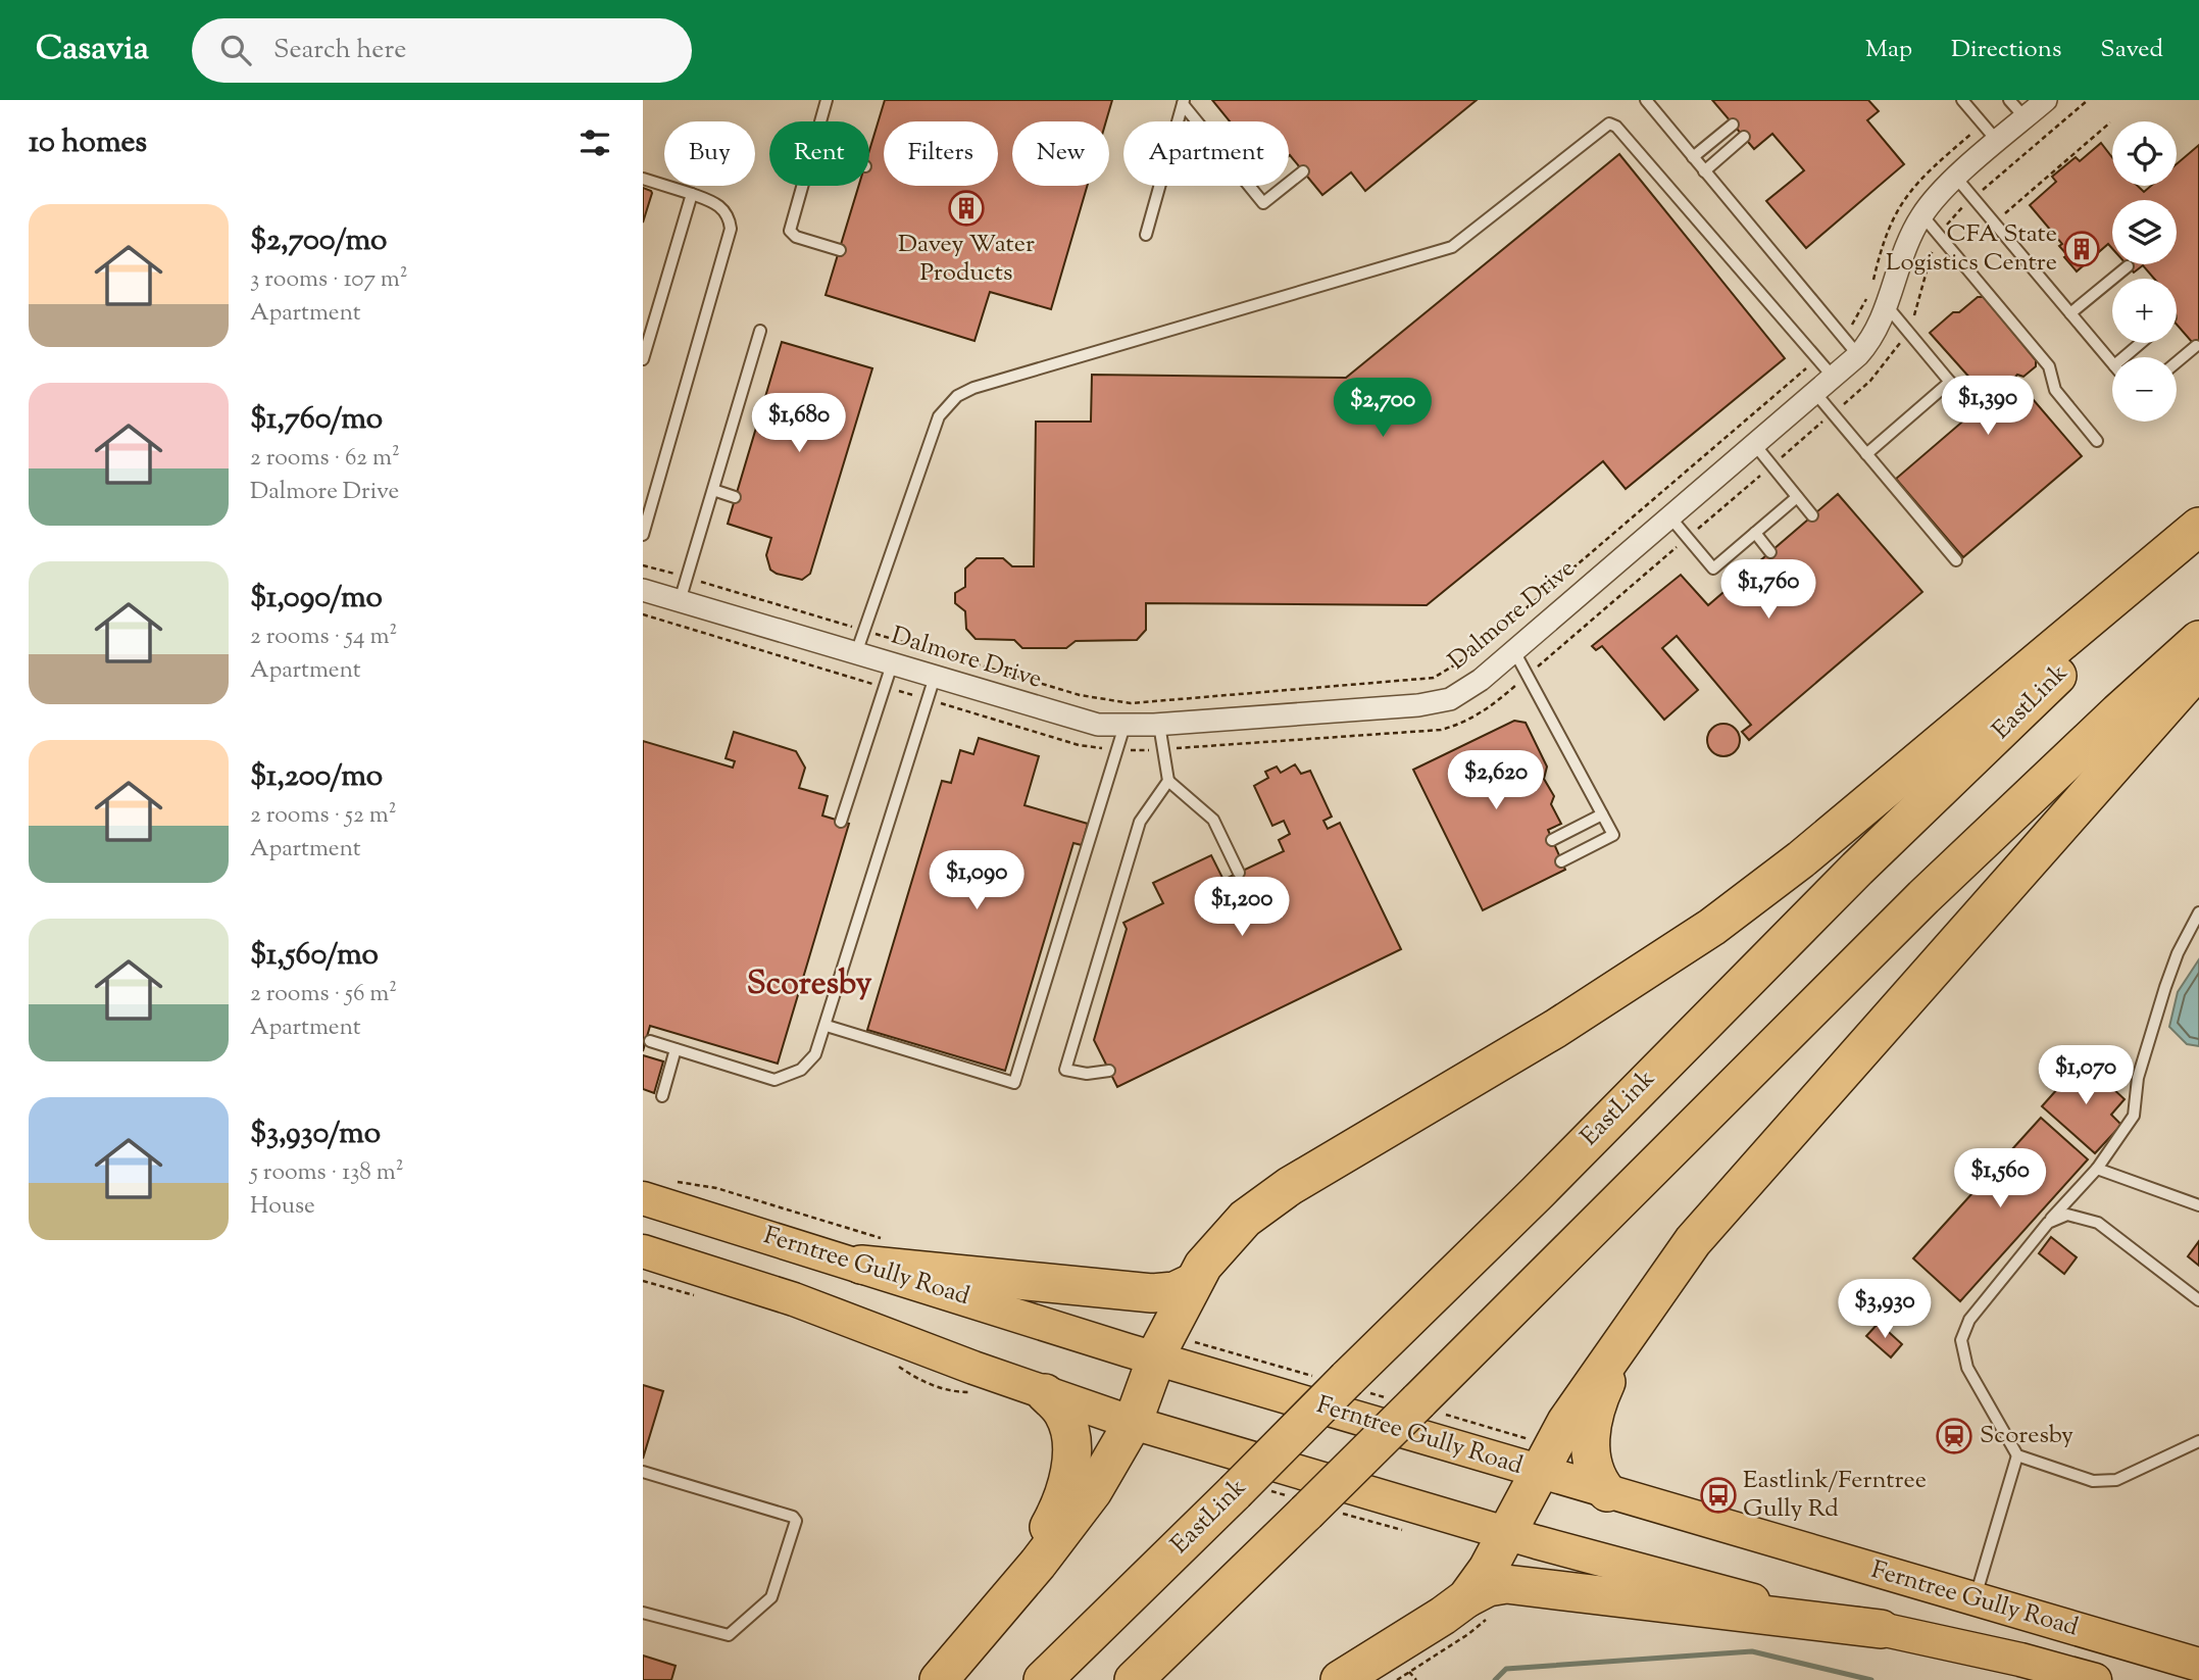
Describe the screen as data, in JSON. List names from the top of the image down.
{
  "streets": {
    "highway": ["EastLink"],
    "main road": ["Ferntree Gully Road"],
    "street": ["Dalmore Drive"]
  },
  "districts": ["Scoresby"],
  "places": {
    "building": ["Davey Water Products", "CFA State Logistics Centre"],
    "station": ["Scoresby"],
    "bus stop": ["Eastlink/Ferntree Gully Rd"]
  },
  "page": {
    "header": "Casavia",
    "search": "Search here",
    "nav": ["Map", "Directions", "Saved"],
    "heading": "10 homes",
    "map_buttons": ["+", "−"],
    "chip": [
      "Buy",
      "Rent",
      "Filters",
      "New",
      "Apartment"
    ],
    "list": [
      {
        "name": "$2,700/mo",
        "note": "3 rooms · 107 m² · Apartment"
      },
      {
        "name": "$1,760/mo",
        "note": "2 rooms · 62 m² · Dalmore Drive"
      },
      {
        "name": "$1,090/mo",
        "note": "2 rooms · 54 m² · Apartment"
      },
      {
        "name": "$1,200/mo",
        "note": "2 rooms · 52 m² · Apartment"
      },
      {
        "name": "$1,560/mo",
        "note": "2 rooms · 56 m² · Apartment"
      },
      {
        "name": "$3,930/mo",
        "note": "5 rooms · 138 m² · House"
      }
    ],
    "price": [
      "$1,390",
      "$2,700",
      "$1,680",
      "$1,760",
      "$2,620",
      "$1,090",
      "$1,200",
      "$1,070",
      "$1,560",
      "$3,930"
    ]
  }
}
